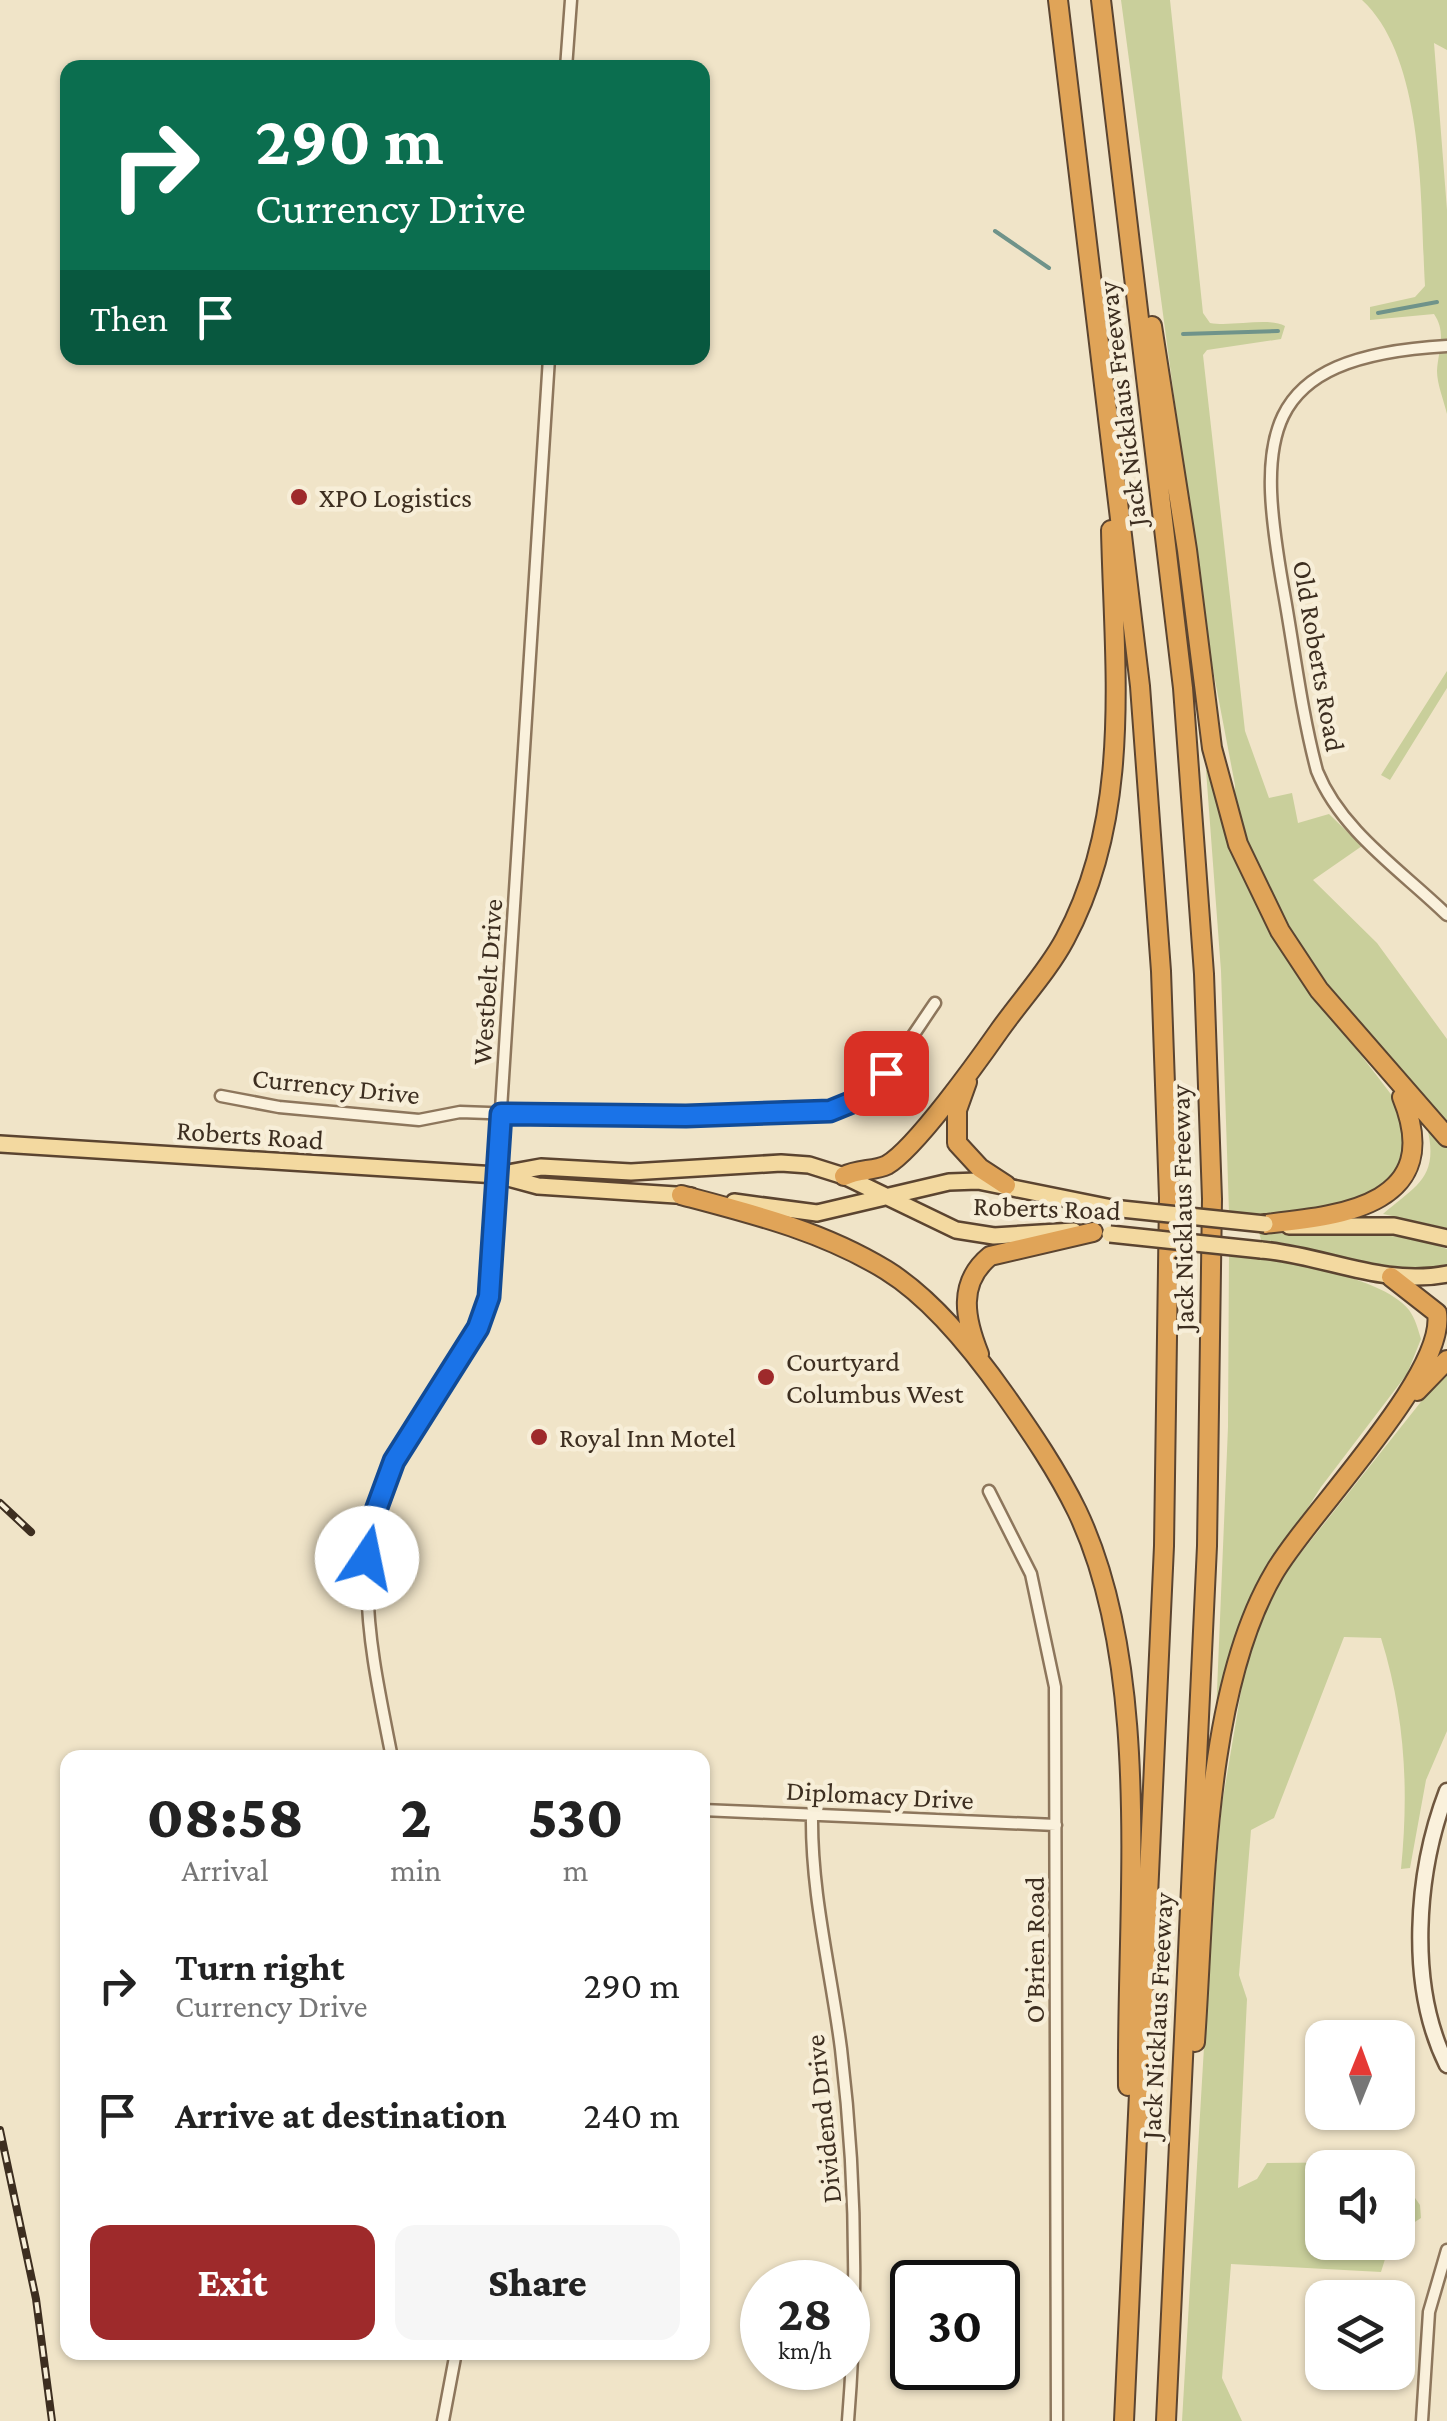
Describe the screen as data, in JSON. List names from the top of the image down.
{
  "streets": {
    "highway": ["Jack Nicklaus Freeway"],
    "main road": ["Roberts Road"],
    "street": [
      "Old Roberts Road",
      "Westbelt Drive",
      "Currency Drive",
      "Diplomacy Drive",
      "O'Brien Road",
      "Dividend Drive"
    ]
  },
  "crossings": [
    ["Westbelt Drive", "Currency Drive"],
    ["Westbelt Drive", "Roberts Road"],
    ["Diplomacy Drive", "O'Brien Road"],
    ["Diplomacy Drive", "Dividend Drive"]
  ],
  "places": ["XPO Logistics", "Courtyard Columbus West", "Royal Inn Motel"],
  "north": "top",
  "page": {
    "turn": ["290 m", "Currency Drive"],
    "then": "Then",
    "eta": [
      "08:58",
      "Arrival",
      "2",
      "min",
      "530",
      "m"
    ],
    "list": [
      {
        "name": "Turn right",
        "note": "Currency Drive",
        "value": "290 m"
      },
      {
        "name": "Arrive at destination",
        "value": "240 m"
      }
    ],
    "buttons": ["Exit", "Share"],
    "speed": "28 km/h",
    "limit": "30"
  }
}
